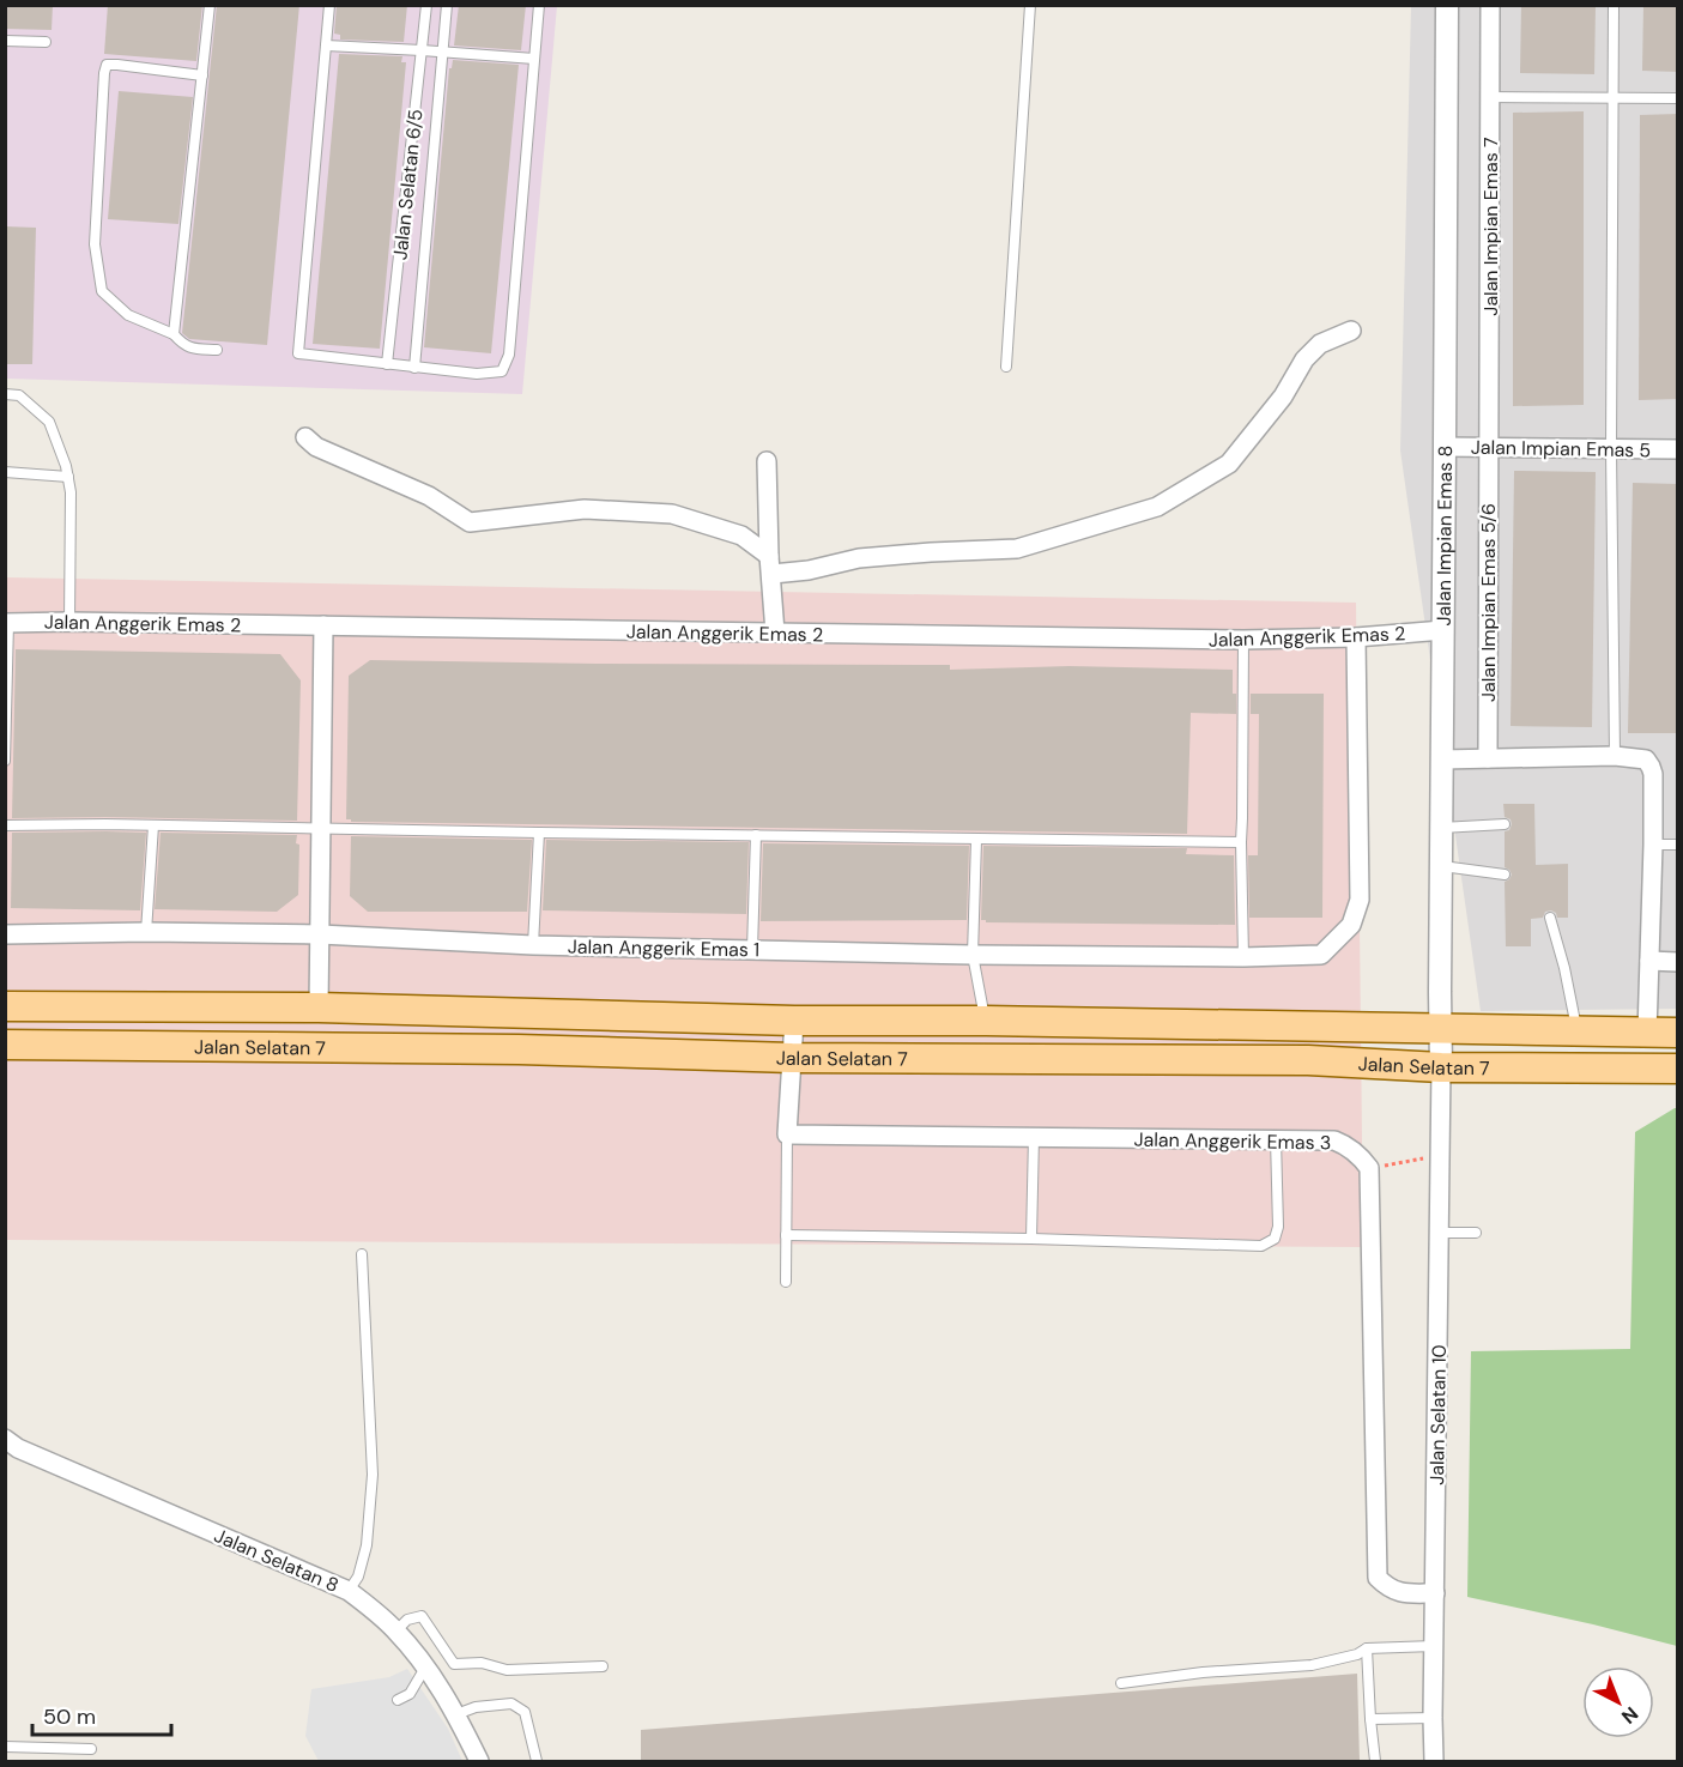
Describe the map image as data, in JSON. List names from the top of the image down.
{
  "streets": {
    "main road": ["Jalan Selatan 7"],
    "street": [
      "Jalan Impian Emas 7",
      "Jalan Impian Emas 5",
      "Jalan Impian Emas 8",
      "Jalan Impian Emas 5/6",
      "Jalan Anggerik Emas 2",
      "Jalan Anggerik Emas 1",
      "Jalan Anggerik Emas 3",
      "Jalan Selatan 10",
      "Jalan Selatan 8"
    ],
    "lane": ["Jalan Selatan 6/5"]
  },
  "crossings": [
    ["Jalan Impian Emas 7", "Jalan Impian Emas 5"],
    ["Jalan Impian Emas 7", "Jalan Impian Emas 5/6"],
    ["Jalan Impian Emas 5", "Jalan Impian Emas 8"],
    ["Jalan Impian Emas 5", "Jalan Impian Emas 5/6"],
    ["Jalan Impian Emas 8", "Jalan Anggerik Emas 2"],
    ["Jalan Impian Emas 8", "Jalan Selatan 7"],
    ["Jalan Impian Emas 8", "Jalan Selatan 10"],
    ["Jalan Anggerik Emas 2", "Jalan Anggerik Emas 1"],
    ["Jalan Selatan 7", "Jalan Selatan 10"]
  ],
  "scale_bar": "50 m",
  "north": "bottom right"
}
